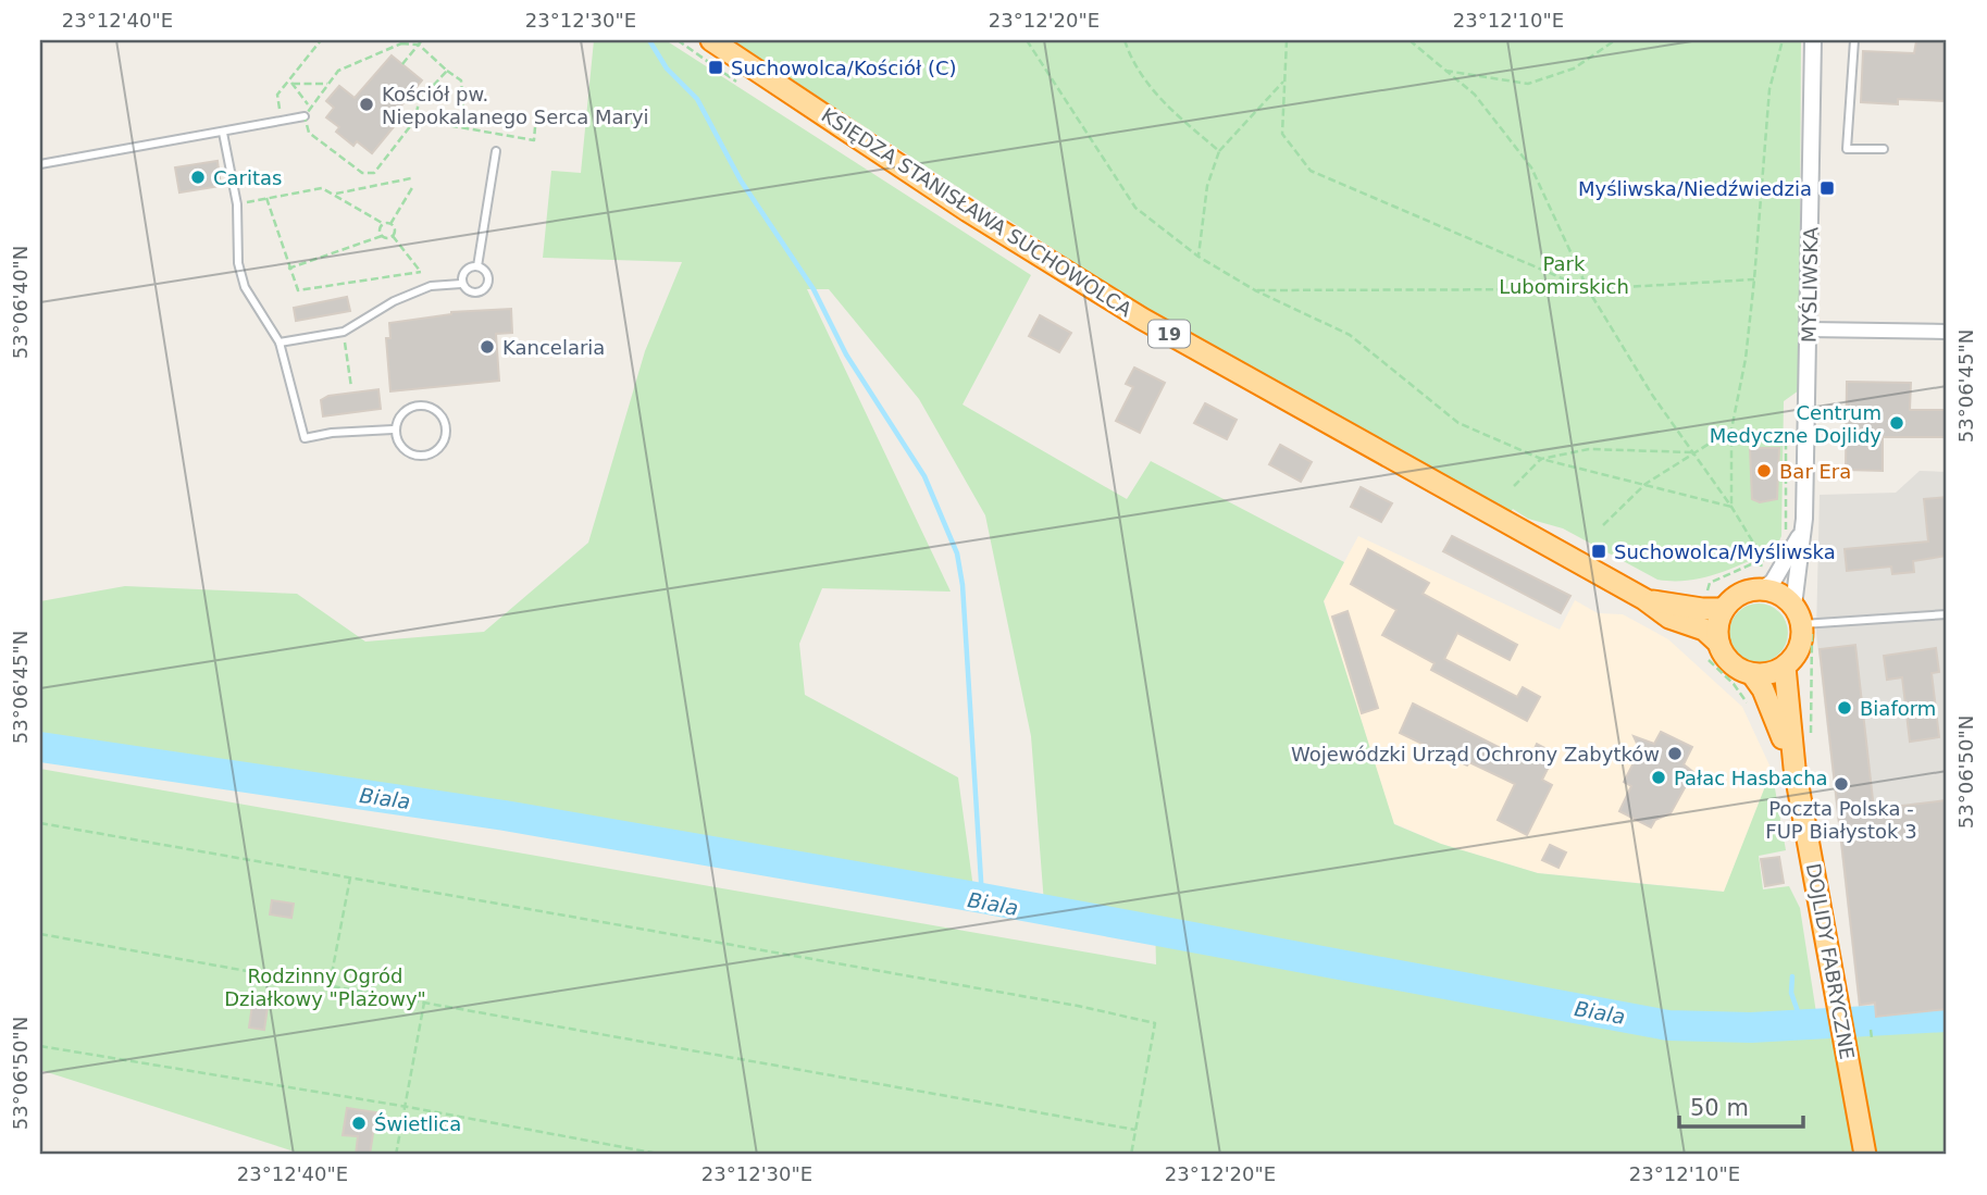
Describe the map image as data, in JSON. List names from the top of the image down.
{
  "streets": {
    "highway": ["KSIĘDZA STANISŁAWA SUCHOWOLCA", "19", "DOJLIDY FABRYCZNE"],
    "street": ["MYŚLIWSKA"]
  },
  "crossings": [
    ["KSIĘDZA STANISŁAWA SUCHOWOLCA", "MYŚLIWSKA"],
    ["KSIĘDZA STANISŁAWA SUCHOWOLCA", "19"],
    ["KSIĘDZA STANISŁAWA SUCHOWOLCA", "DOJLIDY FABRYCZNE"],
    ["MYŚLIWSKA", "19"],
    ["MYŚLIWSKA", "DOJLIDY FABRYCZNE"],
    ["19", "DOJLIDY FABRYCZNE"]
  ],
  "water": ["Biala"],
  "parks": ["Park Lubomirskich", "Rodzinny Ogród Działkowy \"Plażowy\""],
  "places": {
    "transit": ["Suchowolca/Kościół (C)", "Myśliwska/Niedźwiedzia", "Suchowolca/Myśliwska"],
    "other": [
      "Kościół pw. Niepokalanego Serca Maryi",
      "Caritas",
      "Kancelaria",
      "Centrum Medyczne Dojlidy",
      "Bar Era",
      "Biaform",
      "Wojewódzki Urząd Ochrony Zabytków",
      "Pałac Hasbacha",
      "Poczta Polska - FUP Białystok 3",
      "Świetlica"
    ]
  },
  "scale_bar": "50 m",
  "coordinates": [
    "23°12'40\"E",
    "23°12'30\"E",
    "23°12'20\"E",
    "23°12'10\"E",
    "53°06'40\"N",
    "53°06'45\"N",
    "53°06'50\"N"
  ]
}
